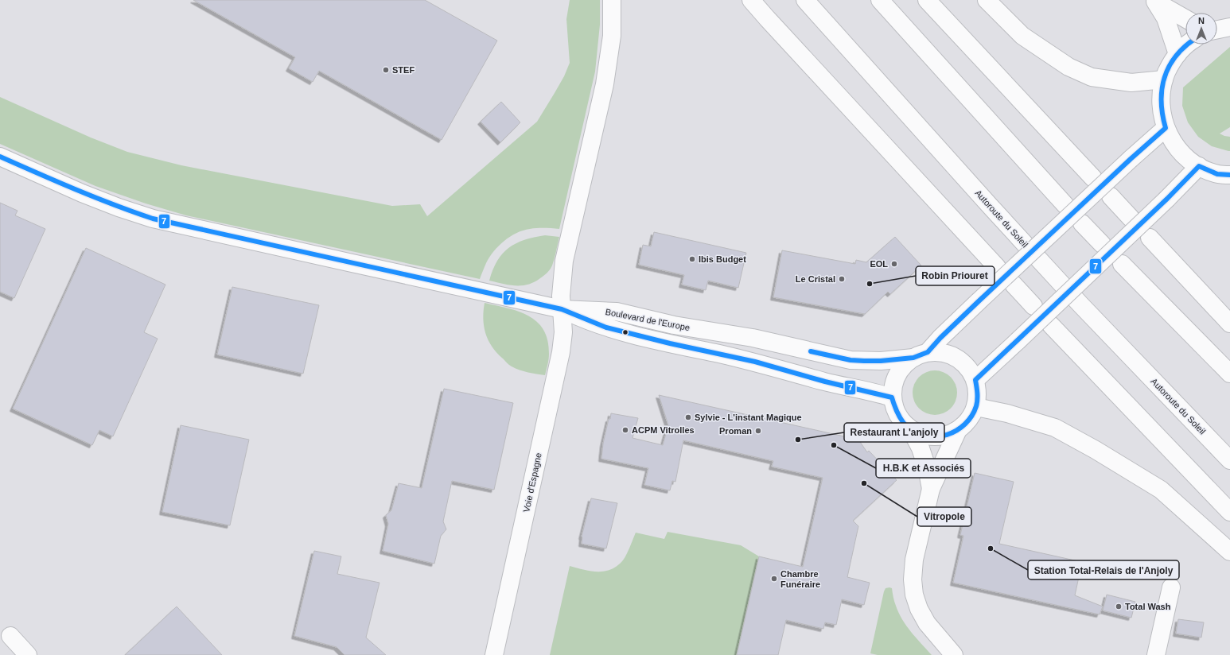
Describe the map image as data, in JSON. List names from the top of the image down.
{
  "streets": {
    "main road": ["Autoroute du Soleil", "Boulevard de l'Europe", "Voie d'Espagne"]
  },
  "crossings": [
    ["Boulevard de l'Europe", "Voie d'Espagne"]
  ],
  "places": [
    "STEF",
    "Ibis Budget",
    "EOL",
    "Le Cristal",
    "Robin Priouret",
    "Sylvie - L'instant Magique",
    "ACPM Vitrolles",
    "Proman",
    "Restaurant L'anjoly",
    "H.B.K et Associés",
    "Vitropole",
    "Station Total-Relais de l'Anjoly",
    "Chambre Funéraire",
    "Total Wash"
  ],
  "lines": ["transit line 7"],
  "north": "top"
}
